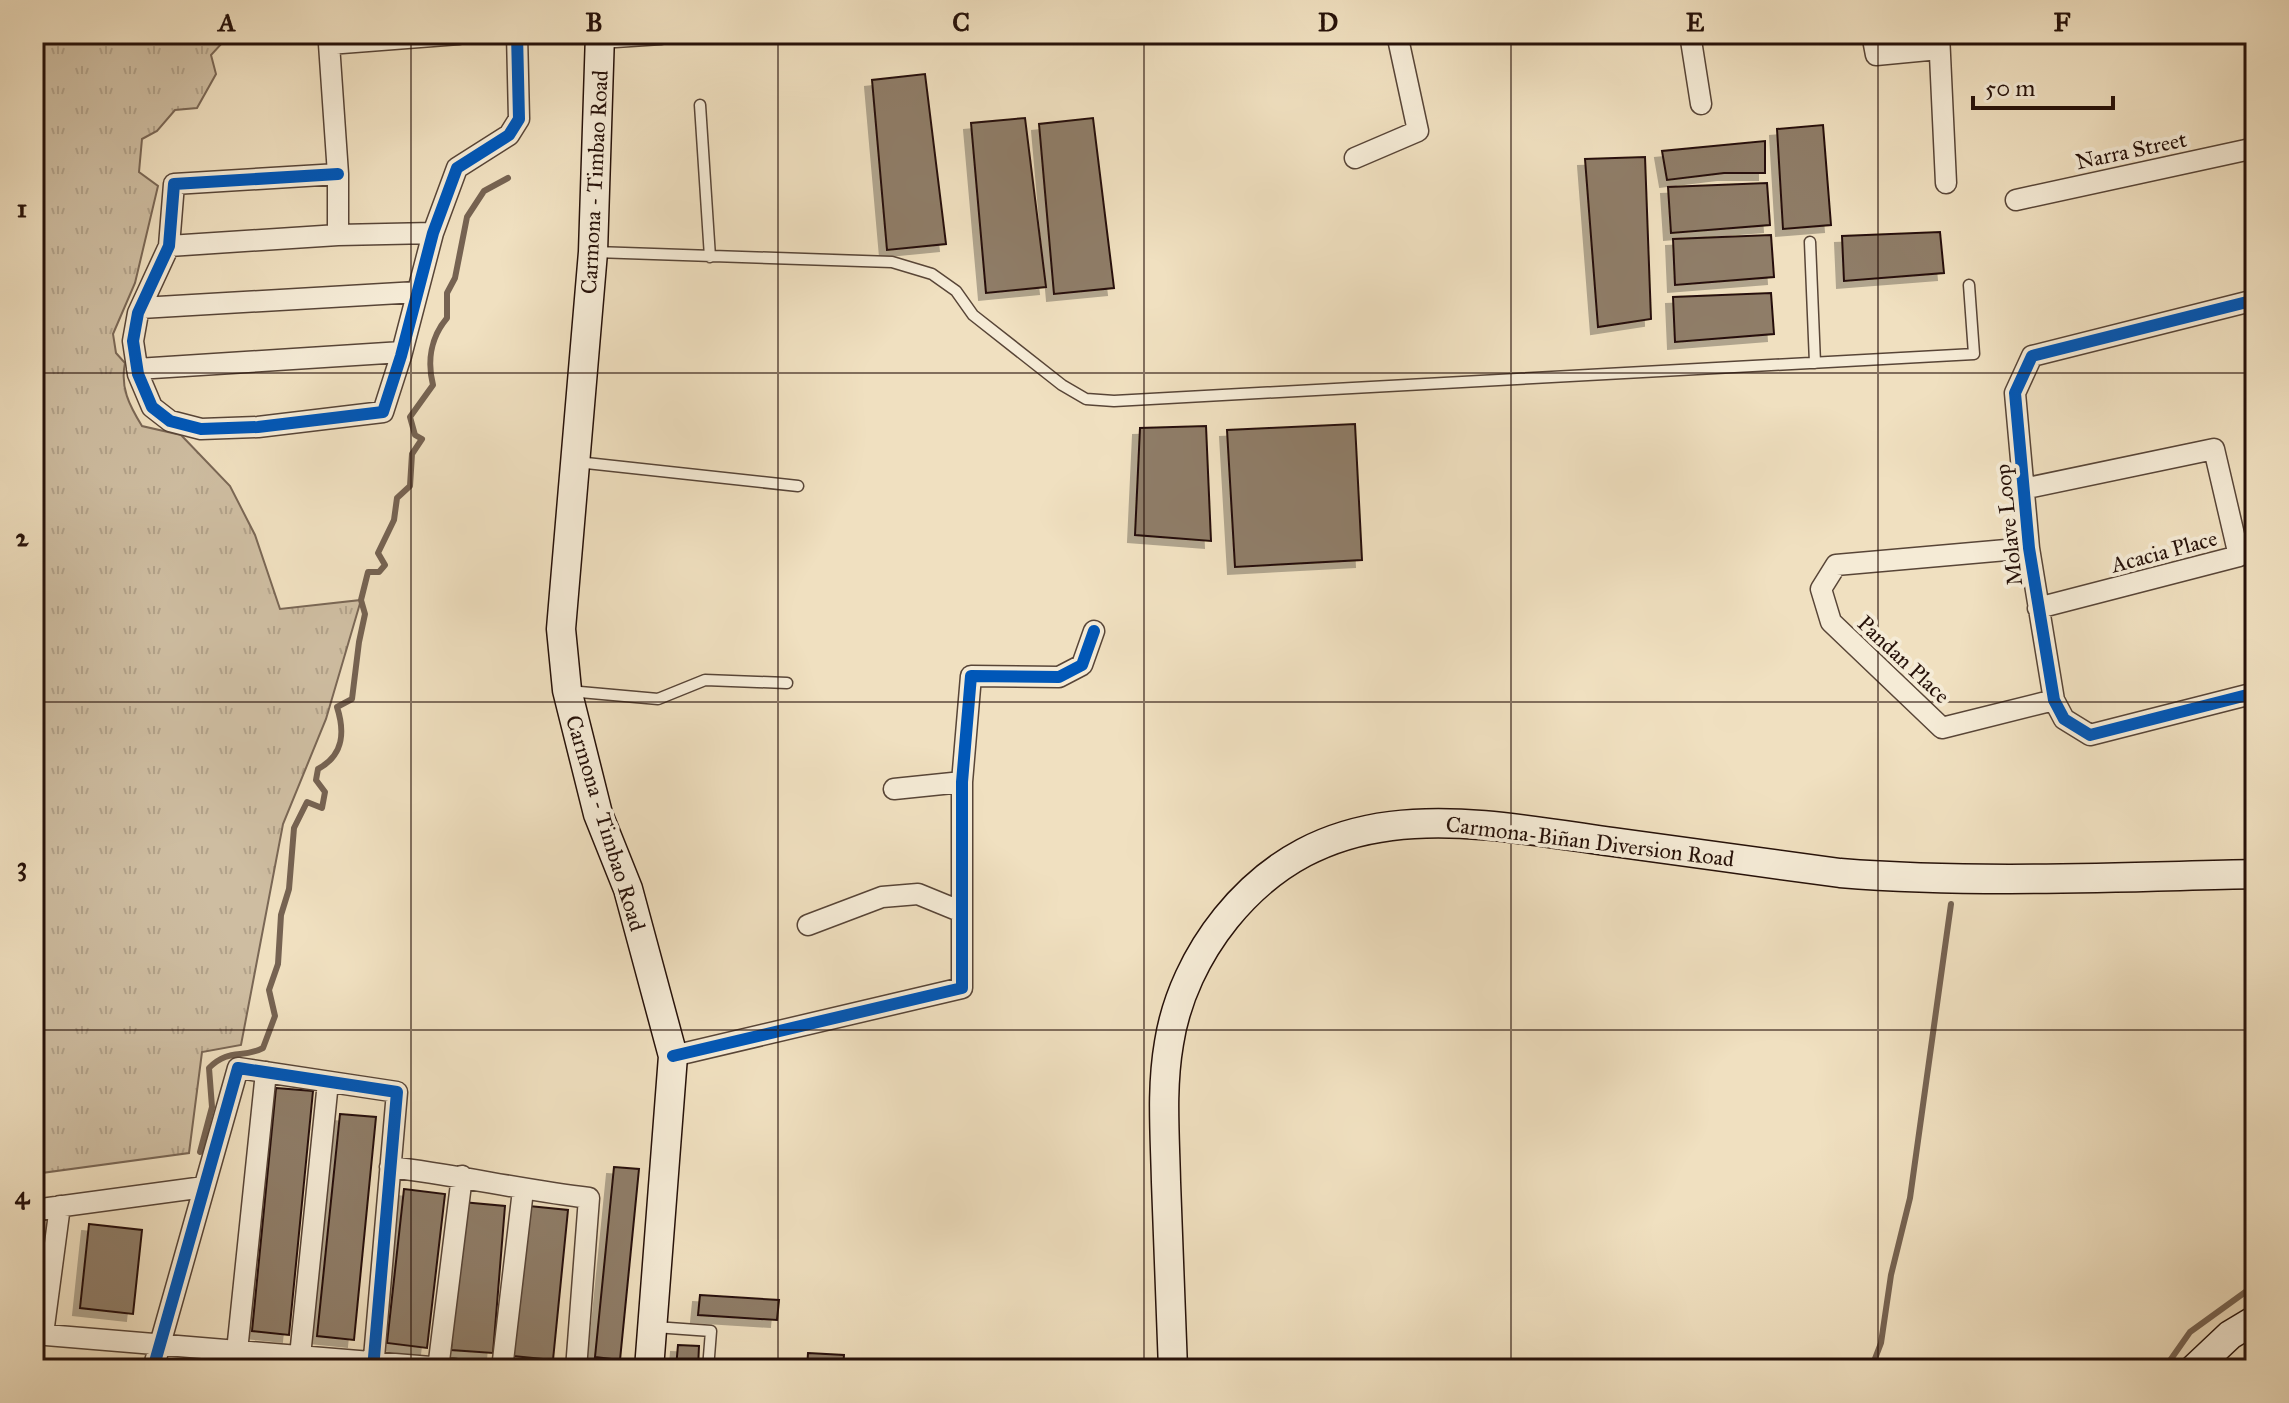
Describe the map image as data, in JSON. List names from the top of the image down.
{
  "streets": {
    "main road": ["Carmona - Timbao Road", "Carmona-Biñan Diversion Road"],
    "street": [
      "Narra Street",
      "Molave Loop",
      "Acacia Place",
      "Pandan Place"
    ]
  },
  "crossings": [
    ["Molave Loop", "Acacia Place"],
    ["Molave Loop", "Pandan Place"]
  ],
  "scale_bar": "50 m",
  "grid": {
    "columns": [
      "A",
      "B",
      "C",
      "D",
      "E",
      "F"
    ],
    "rows": [
      "1",
      "2",
      "3",
      "4"
    ]
  }
}
